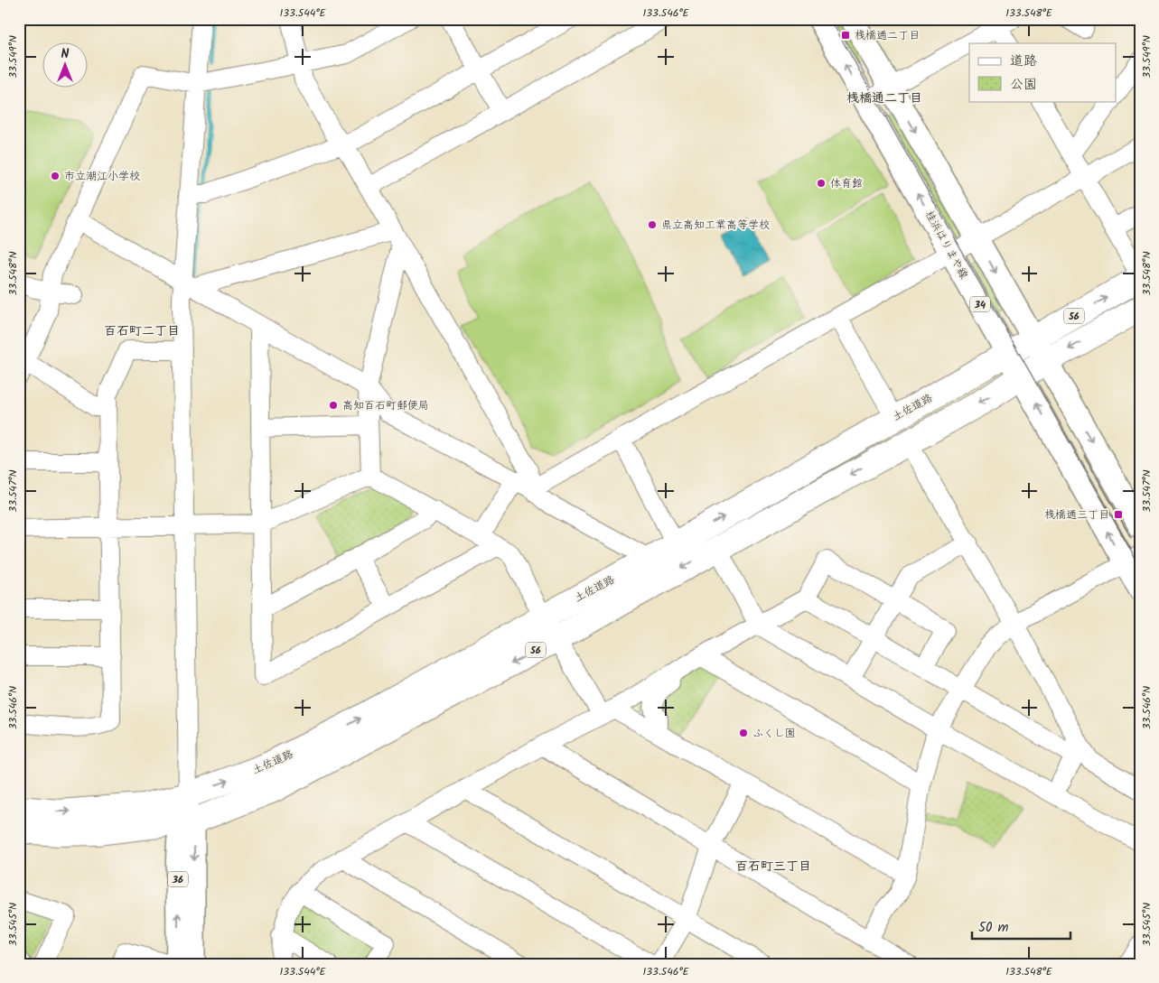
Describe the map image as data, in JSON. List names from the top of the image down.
{
  "streets": {
    "highway": ["56", "土佐道路"],
    "main road": ["桂浜はりまや線", "34", "36"]
  },
  "crossings": [
    ["桂浜はりまや線", "56"],
    ["桂浜はりまや線", "土佐道路"],
    ["34", "56"],
    ["34", "土佐道路"],
    ["56", "36"],
    ["土佐道路", "36"]
  ],
  "districts": ["桟橋通二丁目", "百石町二丁目", "百石町三丁目"],
  "places": {
    "transit": ["桟橋通二丁目", "桟橋通三丁目"],
    "other": [
      "市立潮江小学校",
      "体育館",
      "県立高知工業高等学校",
      "高知百石町郵便局",
      "ふくし園"
    ]
  },
  "legend": ["道路", "公園"],
  "scale_bar": "50 m",
  "north": "top",
  "coordinates": [
    "133.544°E",
    "133.546°E",
    "133.548°E",
    "33.549°N",
    "33.548°N",
    "33.547°N",
    "33.546°N",
    "33.545°N"
  ]
}
